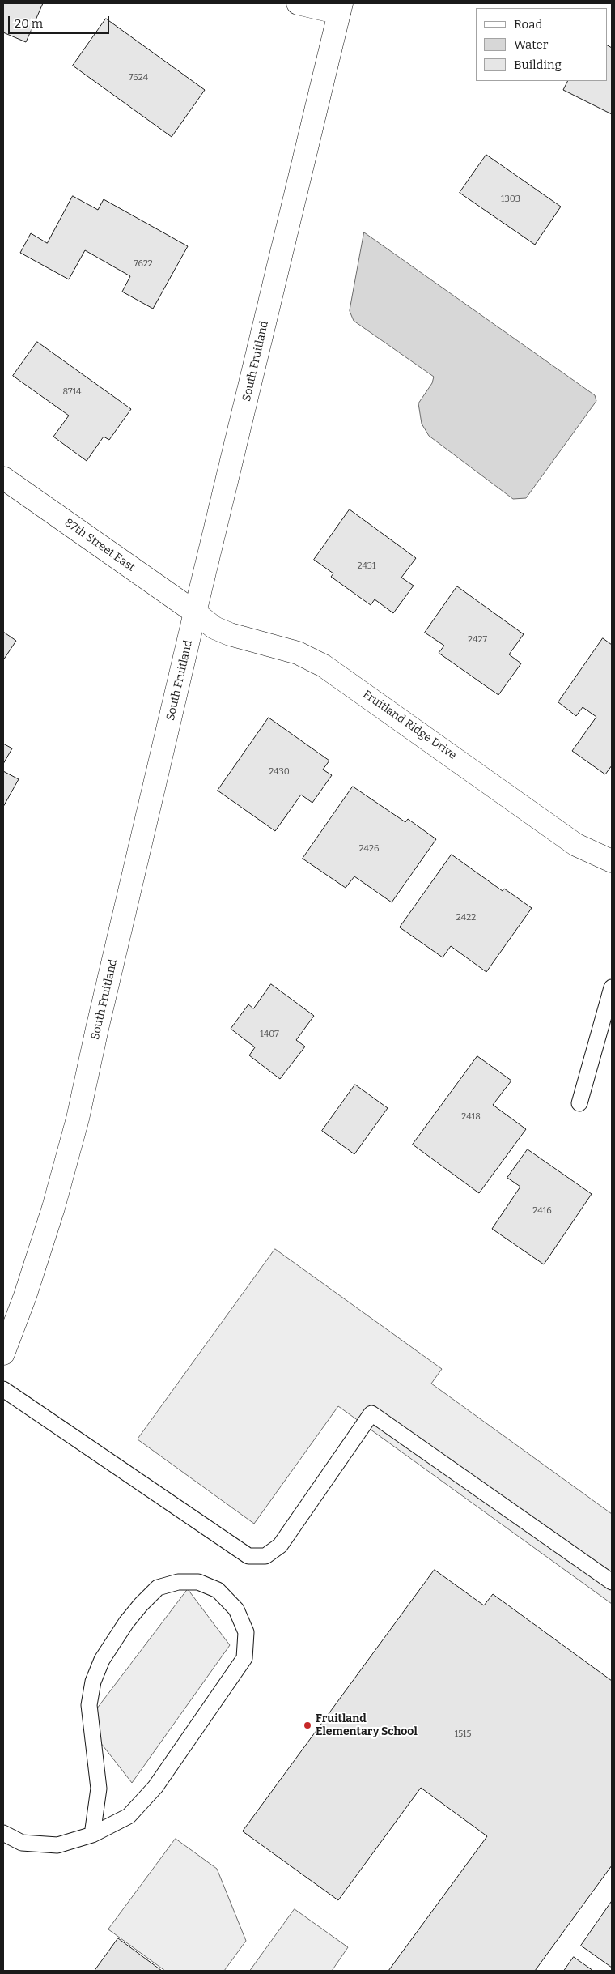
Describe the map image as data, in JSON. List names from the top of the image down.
{
  "streets": {
    "street": ["South Fruitland", "87th Street East", "Fruitland Ridge Drive"]
  },
  "crossings": [
    ["South Fruitland", "87th Street East"],
    ["South Fruitland", "Fruitland Ridge Drive"],
    ["87th Street East", "Fruitland Ridge Drive"]
  ],
  "places": ["Fruitland Elementary School"],
  "house_numbers": [
    "7624",
    "1303",
    "7622",
    "8714",
    "2431",
    "2427",
    "2430",
    "2426",
    "2422",
    "1407",
    "2418",
    "2416",
    "1515"
  ],
  "legend": ["Road", "Water", "Building"],
  "scale_bar": "20 m"
}
